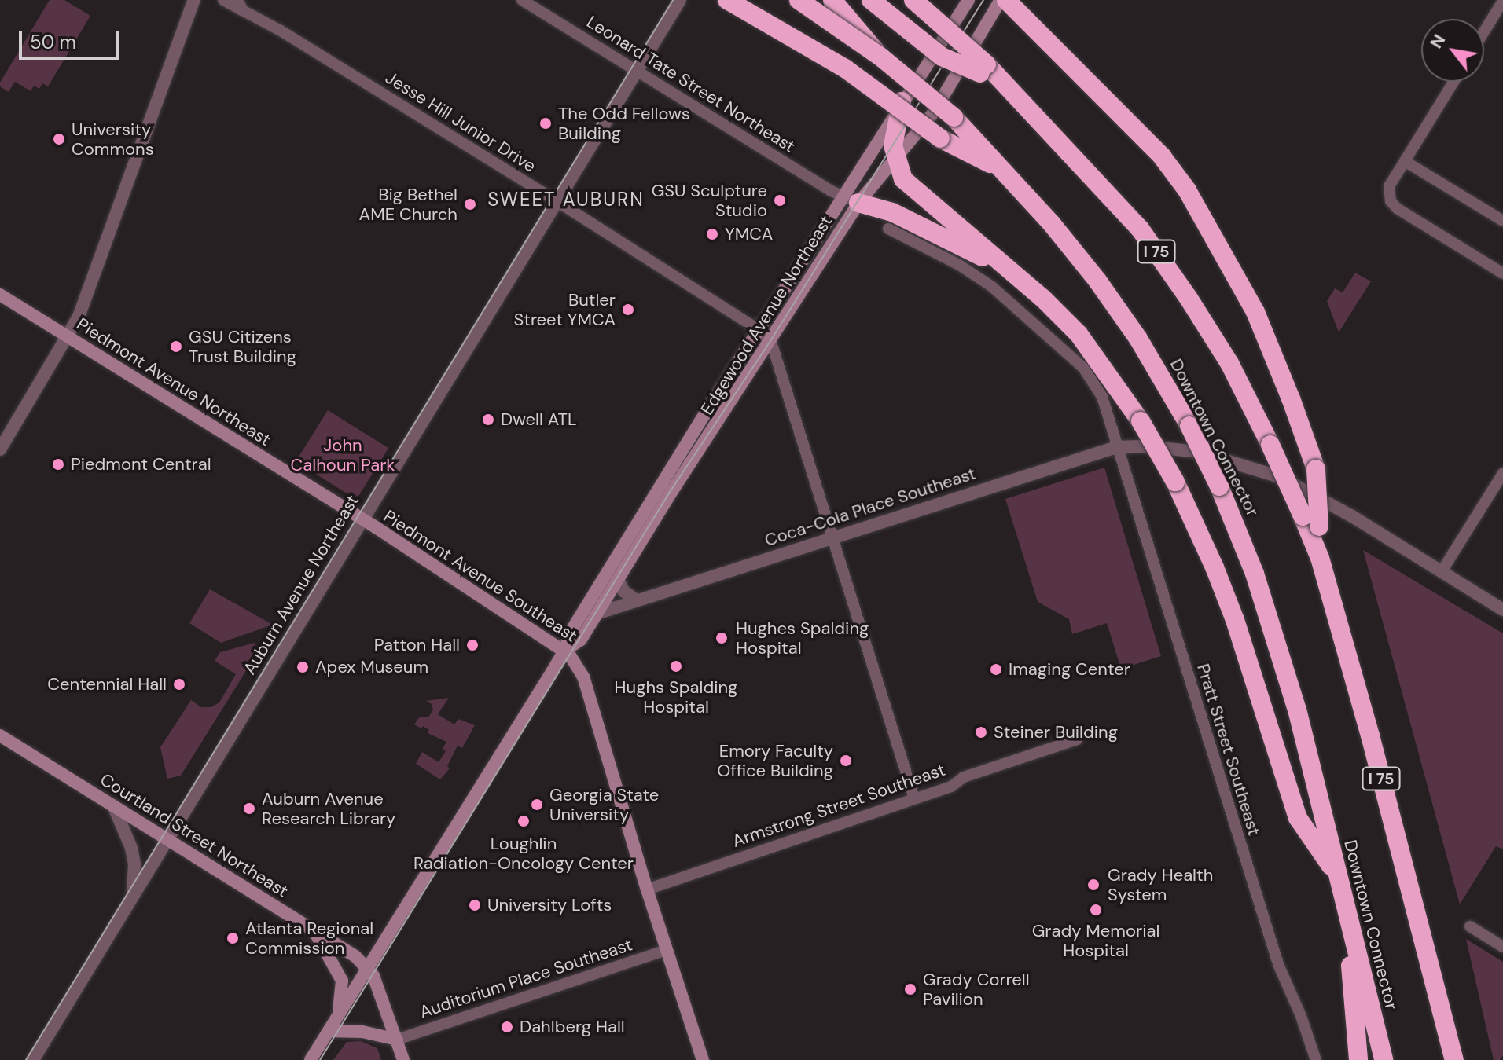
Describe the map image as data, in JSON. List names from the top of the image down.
{
  "streets": {
    "highway": ["I 75", "Downtown Connector"],
    "main road": [
      "Edgewood Avenue Northeast",
      "Piedmont Avenue Northeast",
      "Piedmont Avenue Southeast",
      "Courtland Street Northeast"
    ],
    "street": [
      "Leonard Tate Street Northeast",
      "Jesse Hill Junior Drive",
      "Coca-Cola Place Southeast",
      "Auburn Avenue Northeast",
      "Pratt Street Southeast",
      "Armstrong Street Southeast",
      "Auditorium Place Southeast"
    ]
  },
  "crossings": [
    ["Leonard Tate Street Northeast", "Edgewood Avenue Northeast"],
    ["Leonard Tate Street Northeast", "Auburn Avenue Northeast"],
    ["Jesse Hill Junior Drive", "Edgewood Avenue Northeast"],
    ["Jesse Hill Junior Drive", "Auburn Avenue Northeast"],
    ["Edgewood Avenue Northeast", "Coca-Cola Place Southeast"],
    ["Edgewood Avenue Northeast", "Piedmont Avenue Southeast"],
    ["Edgewood Avenue Northeast", "Courtland Street Northeast"],
    ["Piedmont Avenue Northeast", "Piedmont Avenue Southeast"],
    ["Piedmont Avenue Northeast", "Auburn Avenue Northeast"],
    ["Coca-Cola Place Southeast", "Pratt Street Southeast"],
    ["Piedmont Avenue Southeast", "Auburn Avenue Northeast"],
    ["Piedmont Avenue Southeast", "Armstrong Street Southeast"],
    ["Piedmont Avenue Southeast", "Auditorium Place Southeast"],
    ["Auburn Avenue Northeast", "Courtland Street Northeast"]
  ],
  "districts": ["SWEET AUBURN"],
  "parks": ["John Calhoun Park"],
  "places": [
    "The Odd Fellows Building",
    "University Commons",
    "GSU Sculpture Studio",
    "Big Bethel AME Church",
    "YMCA",
    "Butler Street YMCA",
    "GSU Citizens Trust Building",
    "Dwell ATL",
    "Piedmont Central",
    "Hughes Spalding Hospital",
    "Patton Hall",
    "Hughs Spalding Hospital",
    "Apex Museum",
    "Imaging Center",
    "Centennial Hall",
    "Steiner Building",
    "Emory Faculty Office Building",
    "Georgia State University",
    "Auburn Avenue Research Library",
    "Loughlin Radiation-Oncology Center",
    "Grady Health System",
    "University Lofts",
    "Grady Memorial Hospital",
    "Atlanta Regional Commission",
    "Grady Correll Pavilion",
    "Dahlberg Hall"
  ],
  "scale_bar": "50 m",
  "north": "top left"
}
